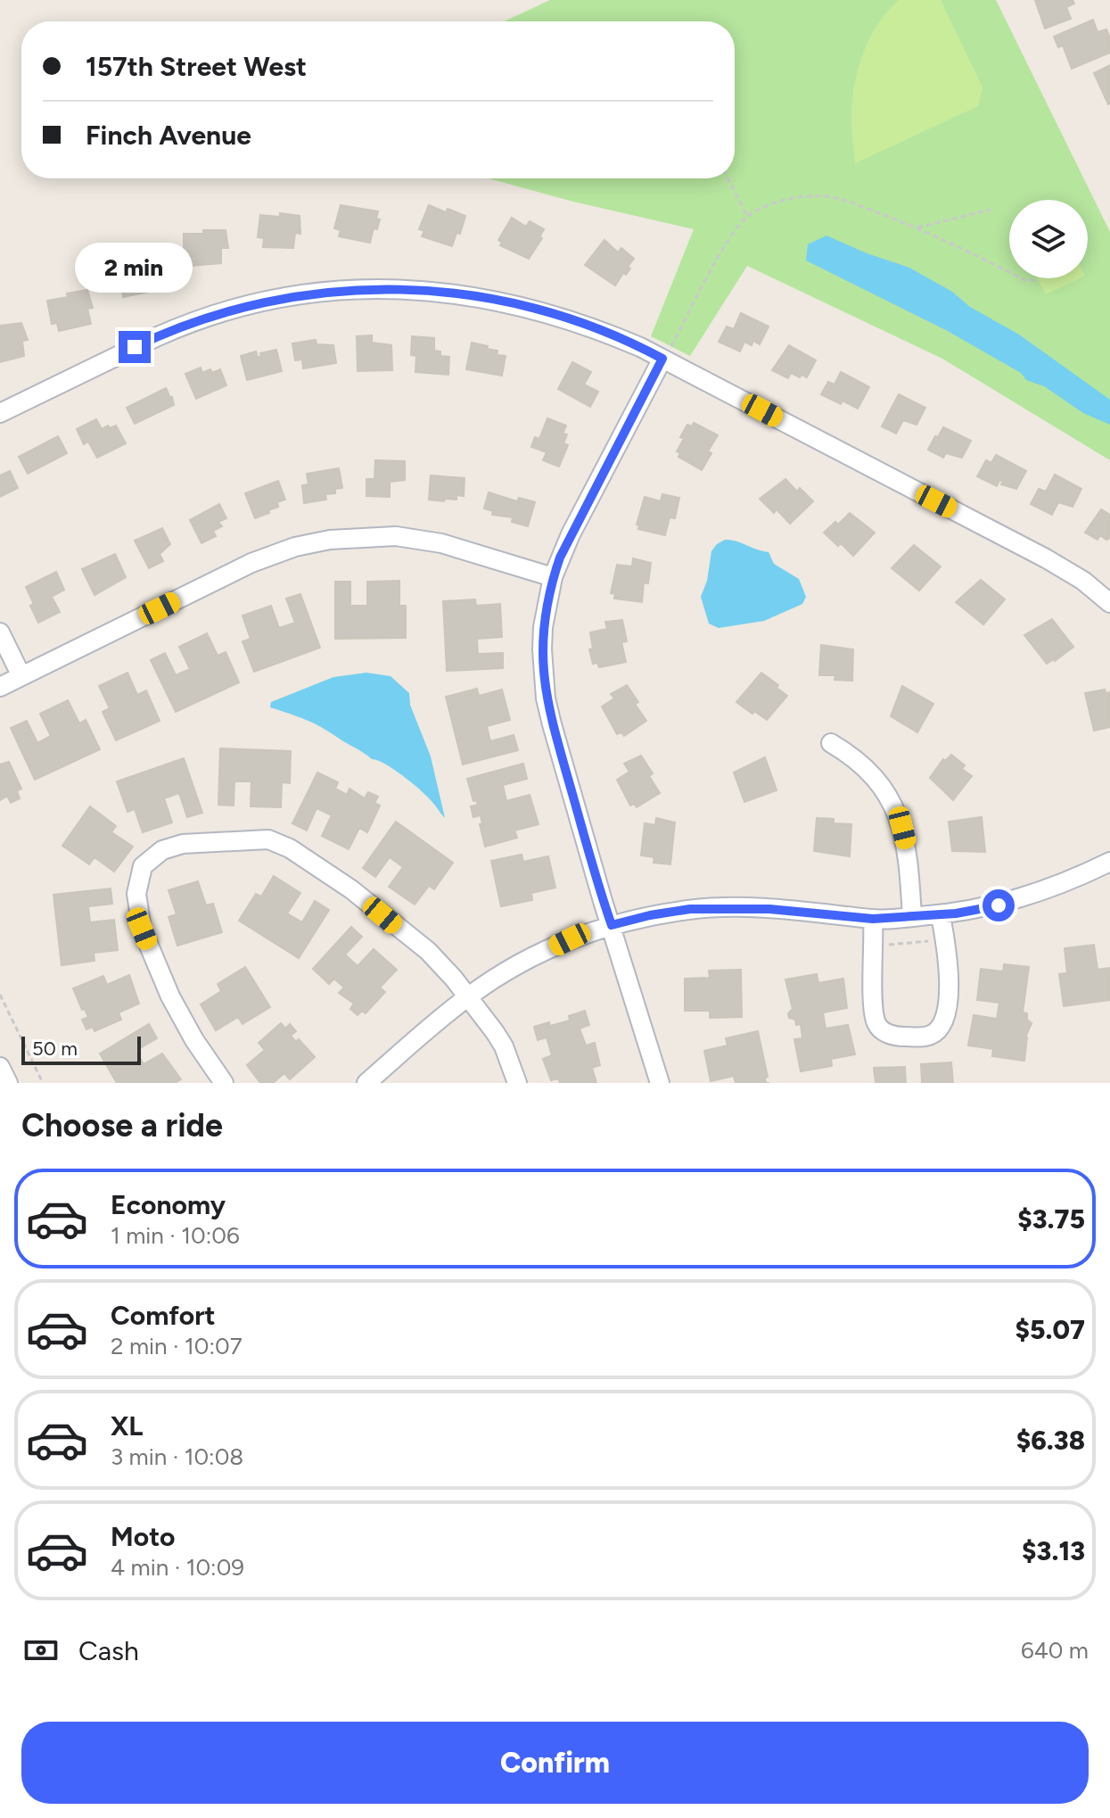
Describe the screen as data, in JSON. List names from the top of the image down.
{
  "scale_bar": "50 m",
  "page": {
    "banner": ["157th Street West", "Finch Avenue"],
    "bubble": "2 min",
    "scale": "50 m",
    "heading": "Choose a ride",
    "list": [
      {
        "name": "Economy",
        "note": "1 min · 10:06",
        "value": "$3.75"
      },
      {
        "name": "Comfort",
        "note": "2 min · 10:07",
        "value": "$5.07"
      },
      {
        "name": "XL",
        "note": "3 min · 10:08",
        "value": "$6.38"
      },
      {
        "name": "Moto",
        "note": "4 min · 10:09",
        "value": "$3.13"
      }
    ],
    "pay": ["Cash", "640 m"],
    "buttons": "Confirm"
  }
}
